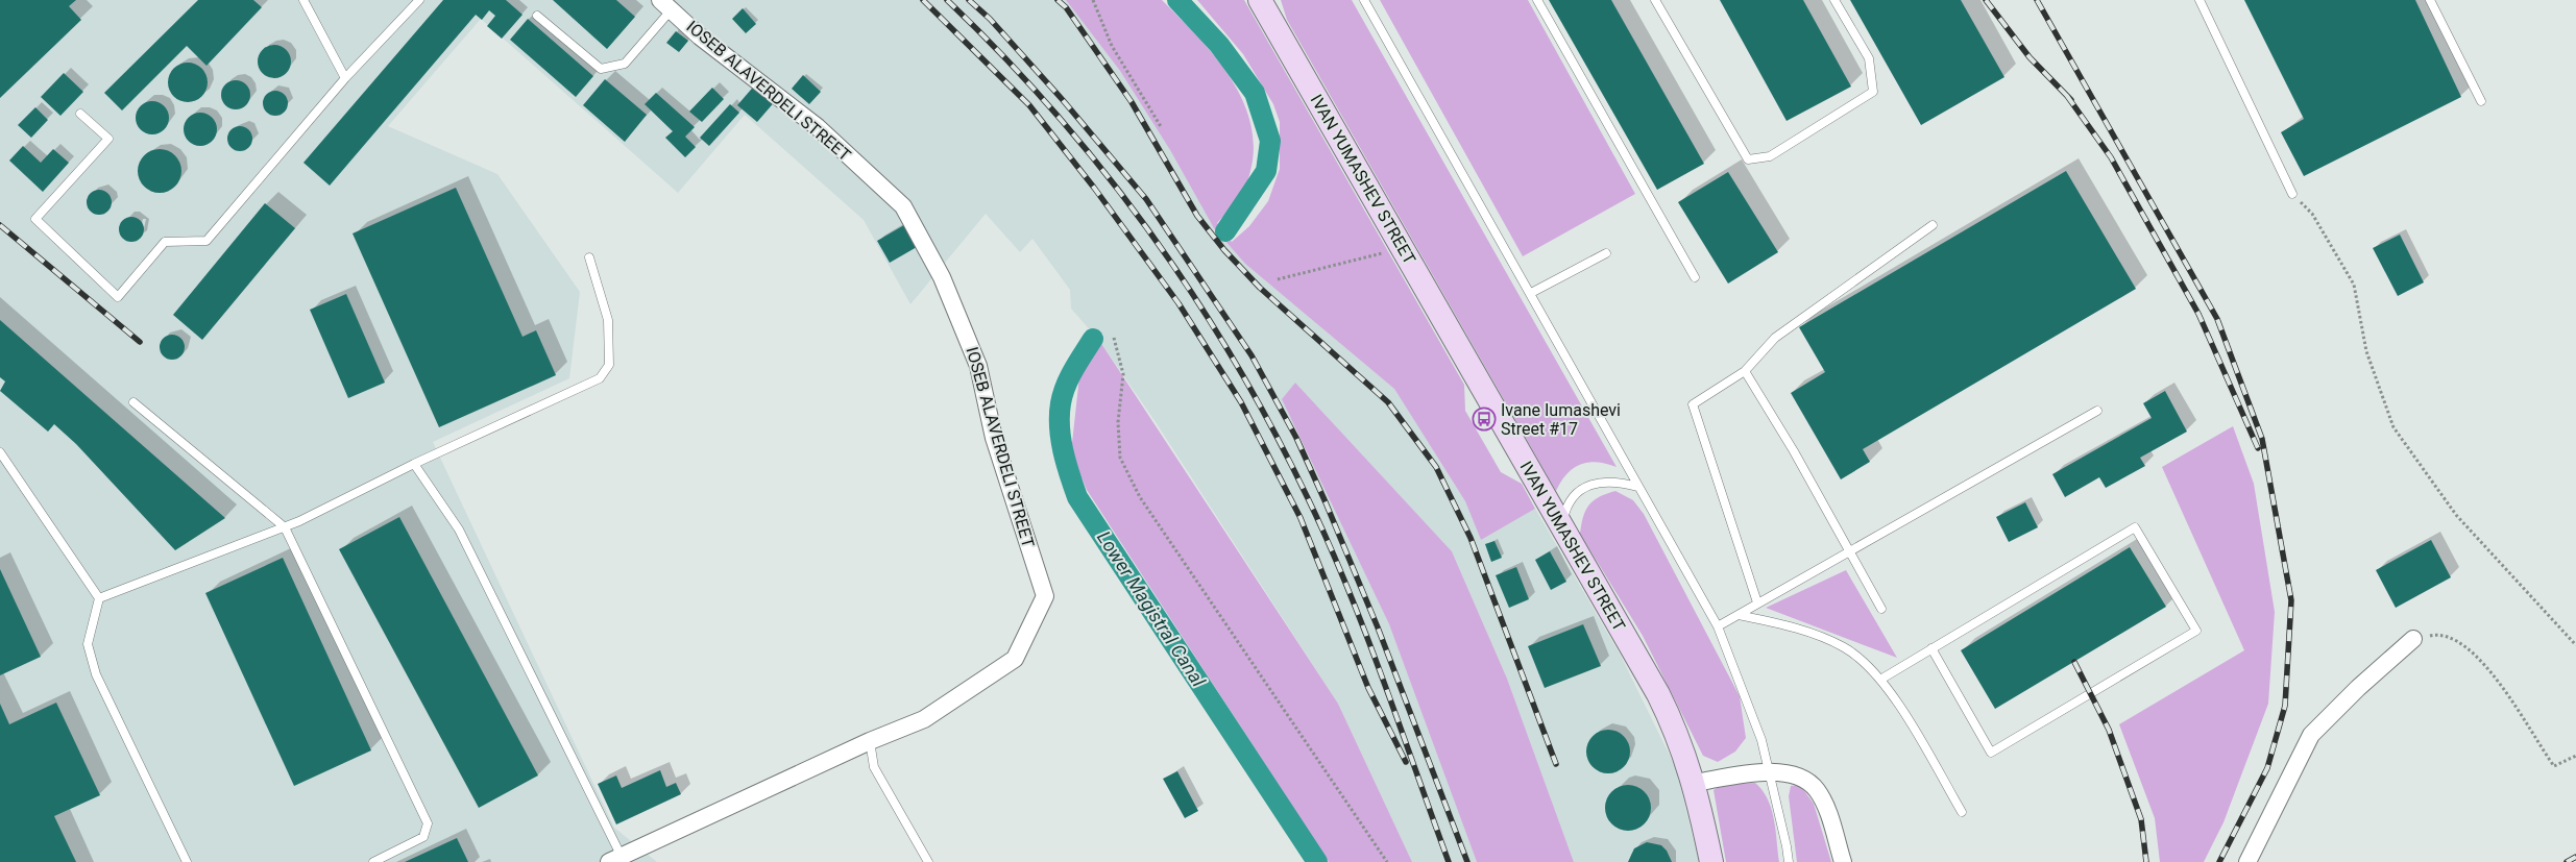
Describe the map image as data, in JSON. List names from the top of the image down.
{
  "streets": {
    "street": ["IOSEB ALAVERDELI STREET", "IVAN YUMASHEV STREET"]
  },
  "water": ["Lower Magistral Canal"],
  "places": {
    "bus stop": ["Ivane Iumashevi Street #17"]
  }
}
